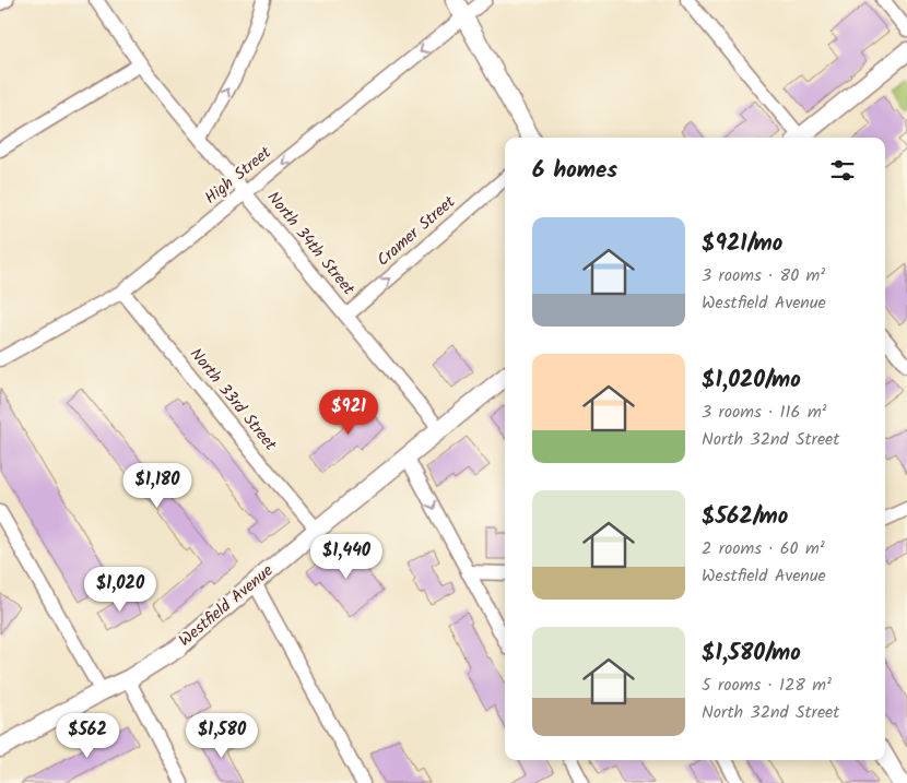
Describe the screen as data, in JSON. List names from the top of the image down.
{
  "streets": {
    "street": [
      "High Street",
      "Cramer Street",
      "North 34th Street",
      "North 33rd Street",
      "Westfield Avenue"
    ]
  },
  "crossings": [
    ["High Street", "North 34th Street"],
    ["High Street", "North 33rd Street"],
    ["Cramer Street", "North 34th Street"],
    ["North 34th Street", "Westfield Avenue"],
    ["North 33rd Street", "Westfield Avenue"]
  ],
  "one_way": ["High Street", "Cramer Street"],
  "page": {
    "heading": "6 homes",
    "list": [
      {
        "name": "$921/mo",
        "note": "3 rooms · 80 m² · Westfield Avenue"
      },
      {
        "name": "$1,020/mo",
        "note": "3 rooms · 116 m² · North 32nd Street"
      },
      {
        "name": "$562/mo",
        "note": "2 rooms · 60 m² · Westfield Avenue"
      },
      {
        "name": "$1,580/mo",
        "note": "5 rooms · 128 m² · North 32nd Street"
      }
    ],
    "price": [
      "$921",
      "$1,180",
      "$1,440",
      "$1,020",
      "$562",
      "$1,580"
    ]
  }
}
